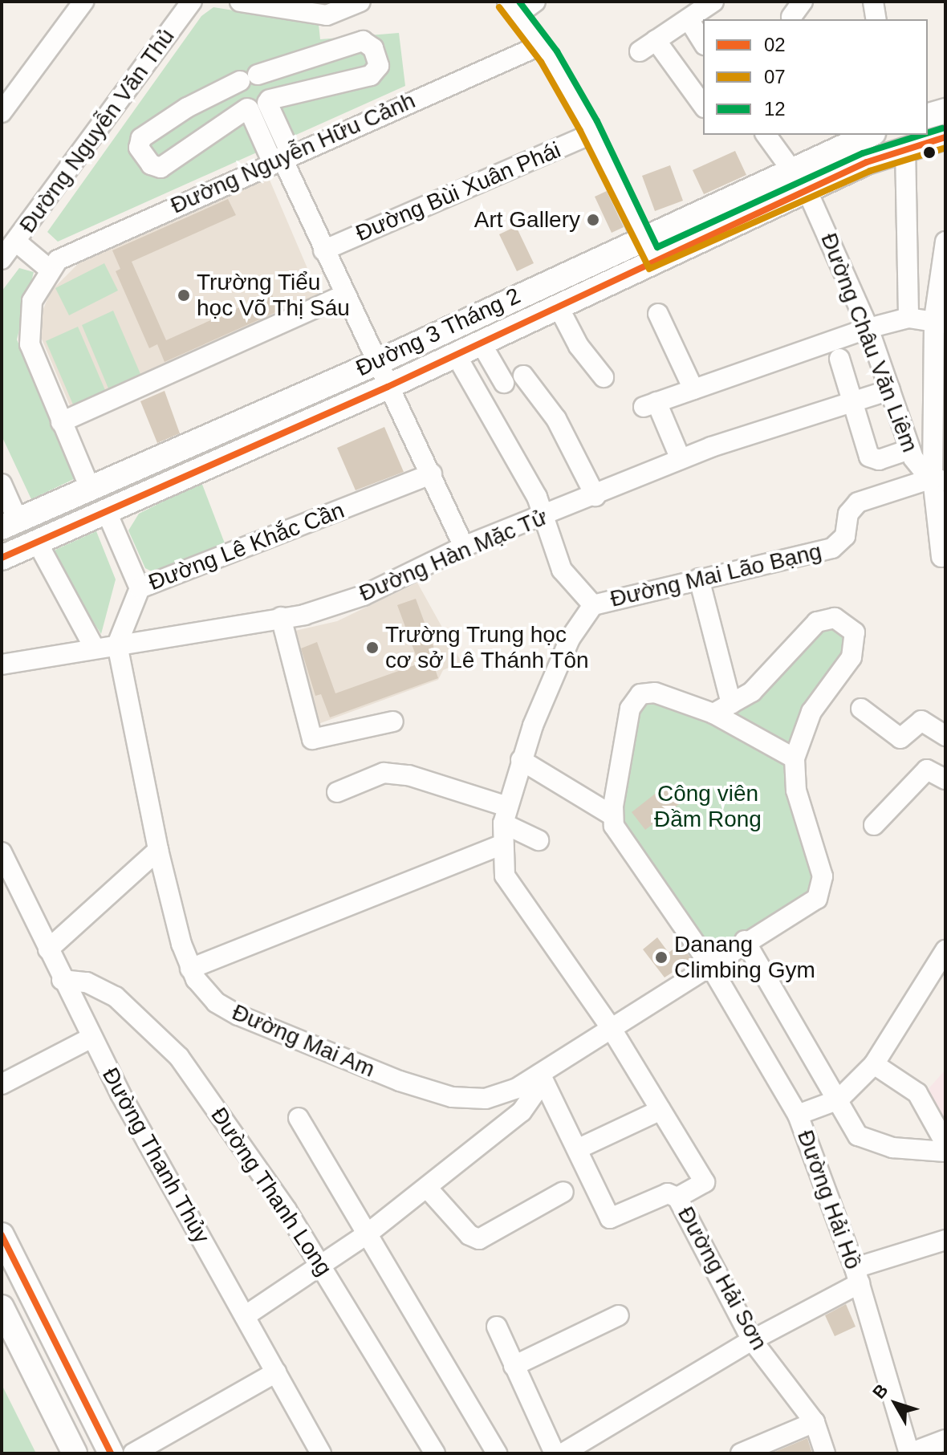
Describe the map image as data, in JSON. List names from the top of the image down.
{
  "streets": {
    "main road": ["Đường 3 Tháng 2"],
    "street": [
      "Đường Nguyễn Văn Thủ",
      "Đường Nguyễn Hữu Cảnh",
      "Đường Bùi Xuân Phái",
      "Đường Châu Văn Liêm",
      "Đường Lê Khắc Cần",
      "Đường Hàn Mặc Tử",
      "Đường Mai Lão Bạng",
      "Đường Mai Am",
      "Đường Thanh Thủy",
      "Đường Thanh Long",
      "Đường Hải Hồ",
      "Đường Hải Sơn"
    ]
  },
  "crossings": [
    ["Đường Nguyễn Hữu Cảnh", "Đường 3 Tháng 2"],
    ["Đường 3 Tháng 2", "Đường Châu Văn Liêm"],
    ["Đường 3 Tháng 2", "Đường Lê Khắc Cần"],
    ["Đường Châu Văn Liêm", "Đường Hàn Mặc Tử"],
    ["Đường Châu Văn Liêm", "Đường Mai Lão Bạng"],
    ["Đường Hàn Mặc Tử", "Đường Mai Am"],
    ["Đường Mai Lão Bạng", "Đường Mai Am"],
    ["Đường Mai Lão Bạng", "Đường Hải Sơn"],
    ["Đường Mai Am", "Đường Hải Hồ"],
    ["Đường Mai Am", "Đường Hải Sơn"],
    ["Đường Thanh Thủy", "Đường Thanh Long"]
  ],
  "parks": ["Công viên Đầm Rong"],
  "places": [
    "Art Gallery",
    "Trường Tiểu học Võ Thị Sáu",
    "Trường Trung học cơ sở Lê Thánh Tôn",
    "Danang Climbing Gym"
  ],
  "lines": ["transit line 12", "transit line 07", "transit line 02"],
  "legend": ["02", "07", "12"],
  "north": "top left"
}
